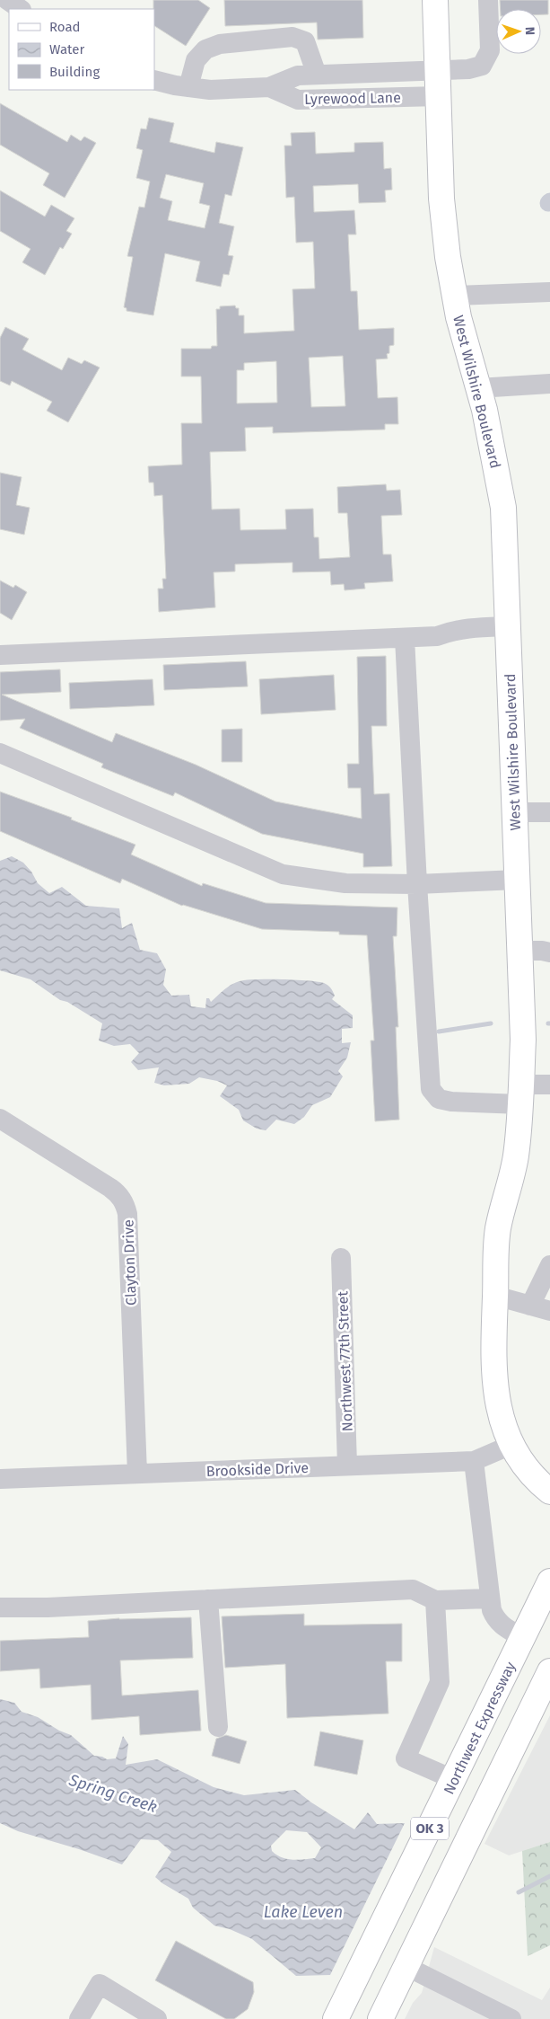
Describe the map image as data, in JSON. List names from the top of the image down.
{
  "streets": {
    "main road": ["West Wilshire Boulevard", "Northwest Expressway", "OK 3"],
    "street": [
      "Lyrewood Lane",
      "Clayton Drive",
      "Northwest 77th Street",
      "Brookside Drive"
    ]
  },
  "crossings": [
    ["Lyrewood Lane", "West Wilshire Boulevard"],
    ["West Wilshire Boulevard", "Brookside Drive"],
    ["Clayton Drive", "Brookside Drive"],
    ["Northwest 77th Street", "Brookside Drive"]
  ],
  "water": ["Spring Creek", "Lake Leven"],
  "legend": ["Road", "Water", "Building"],
  "north": "right"
}
